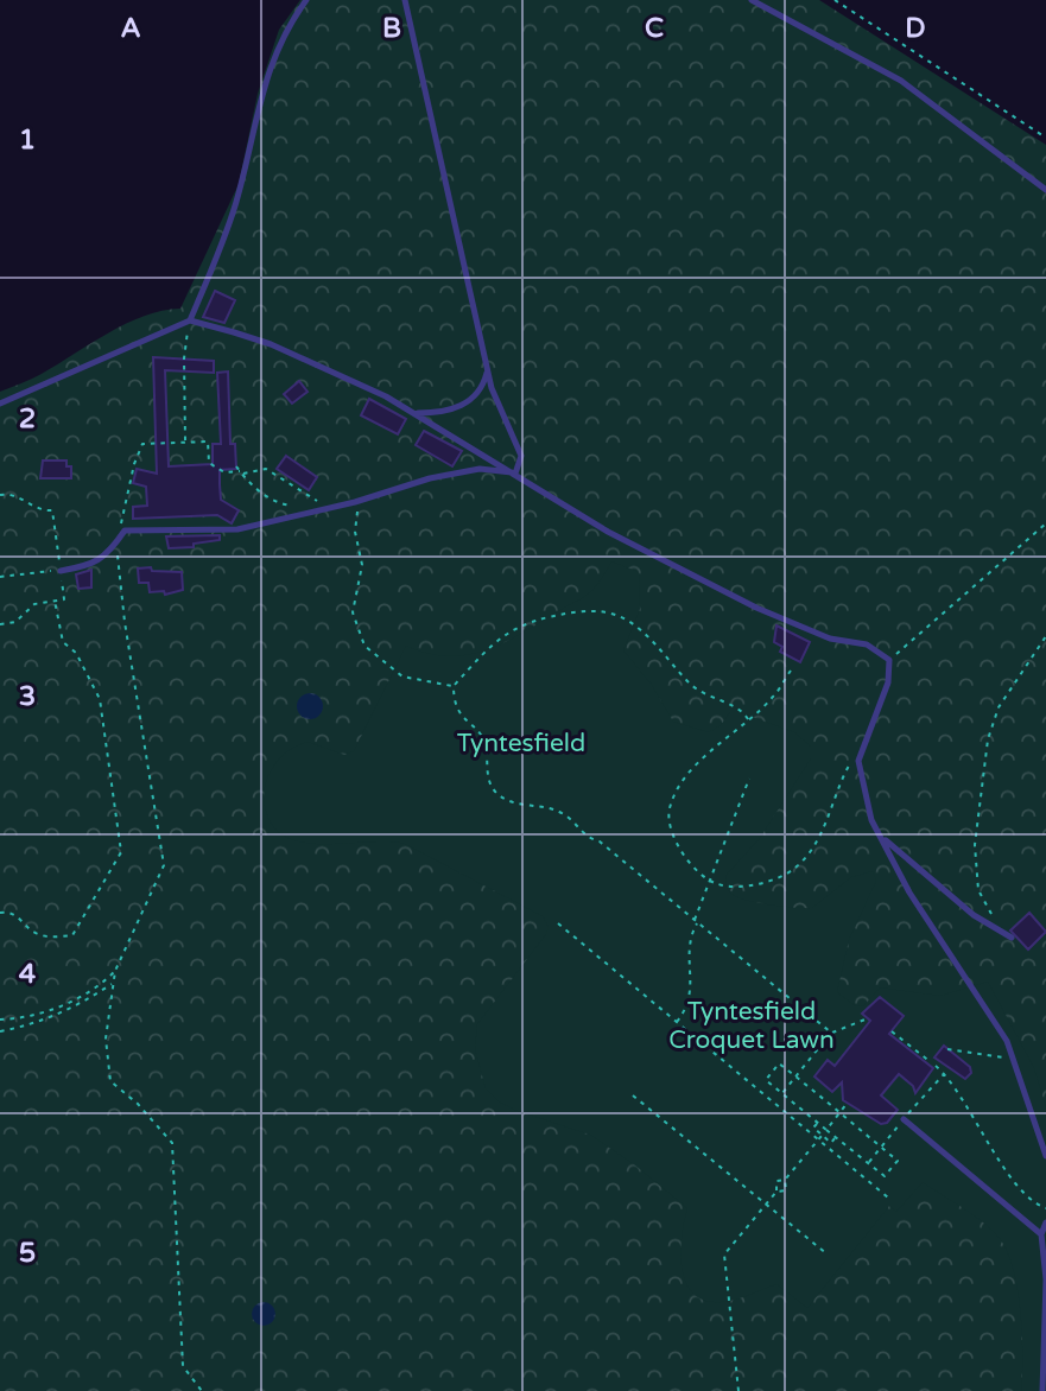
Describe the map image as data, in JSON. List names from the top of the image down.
{
  "parks": ["Tyntesfield", "Tyntesfield Croquet Lawn"],
  "grid": {
    "columns": [
      "A",
      "B",
      "C",
      "D"
    ],
    "rows": [
      "1",
      "2",
      "3",
      "4",
      "5"
    ]
  }
}
